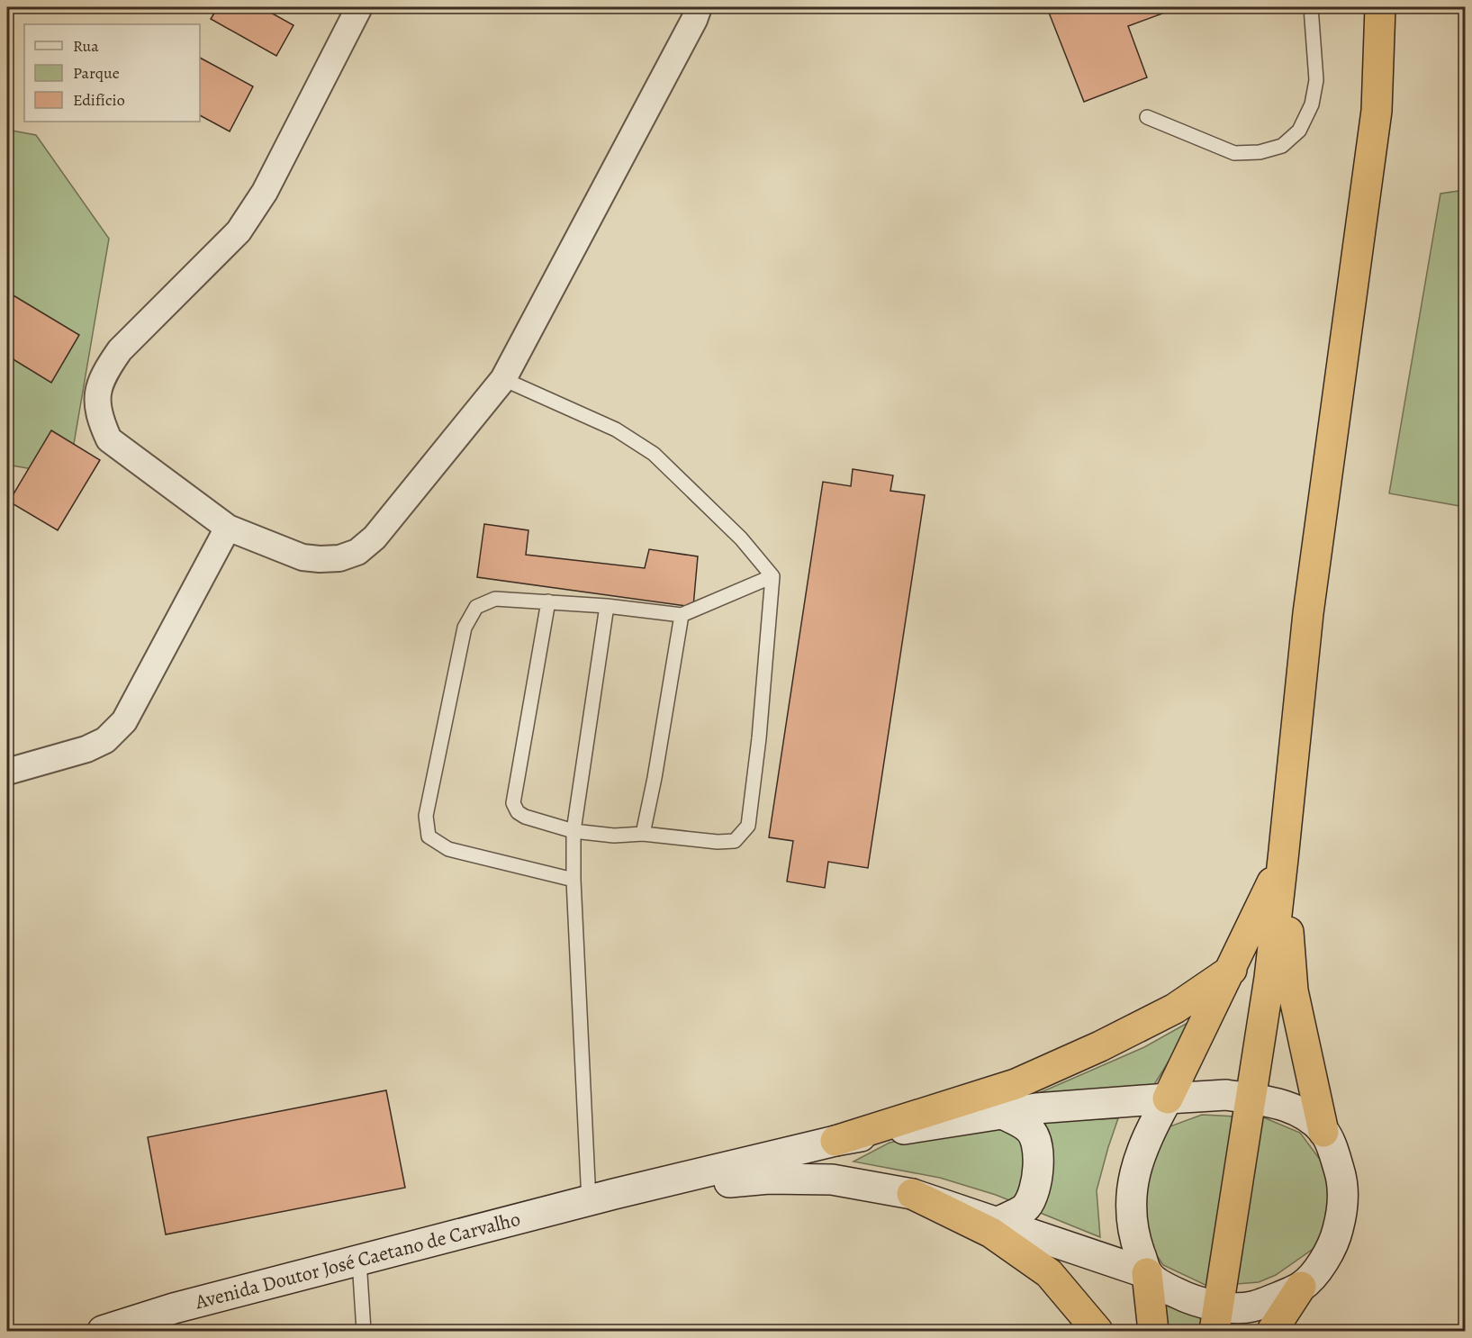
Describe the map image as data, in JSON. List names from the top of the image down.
{
  "streets": {
    "main road": ["Avenida Doutor José Caetano de Carvalho"]
  },
  "legend": ["Rua", "Parque", "Edifício"]
}
